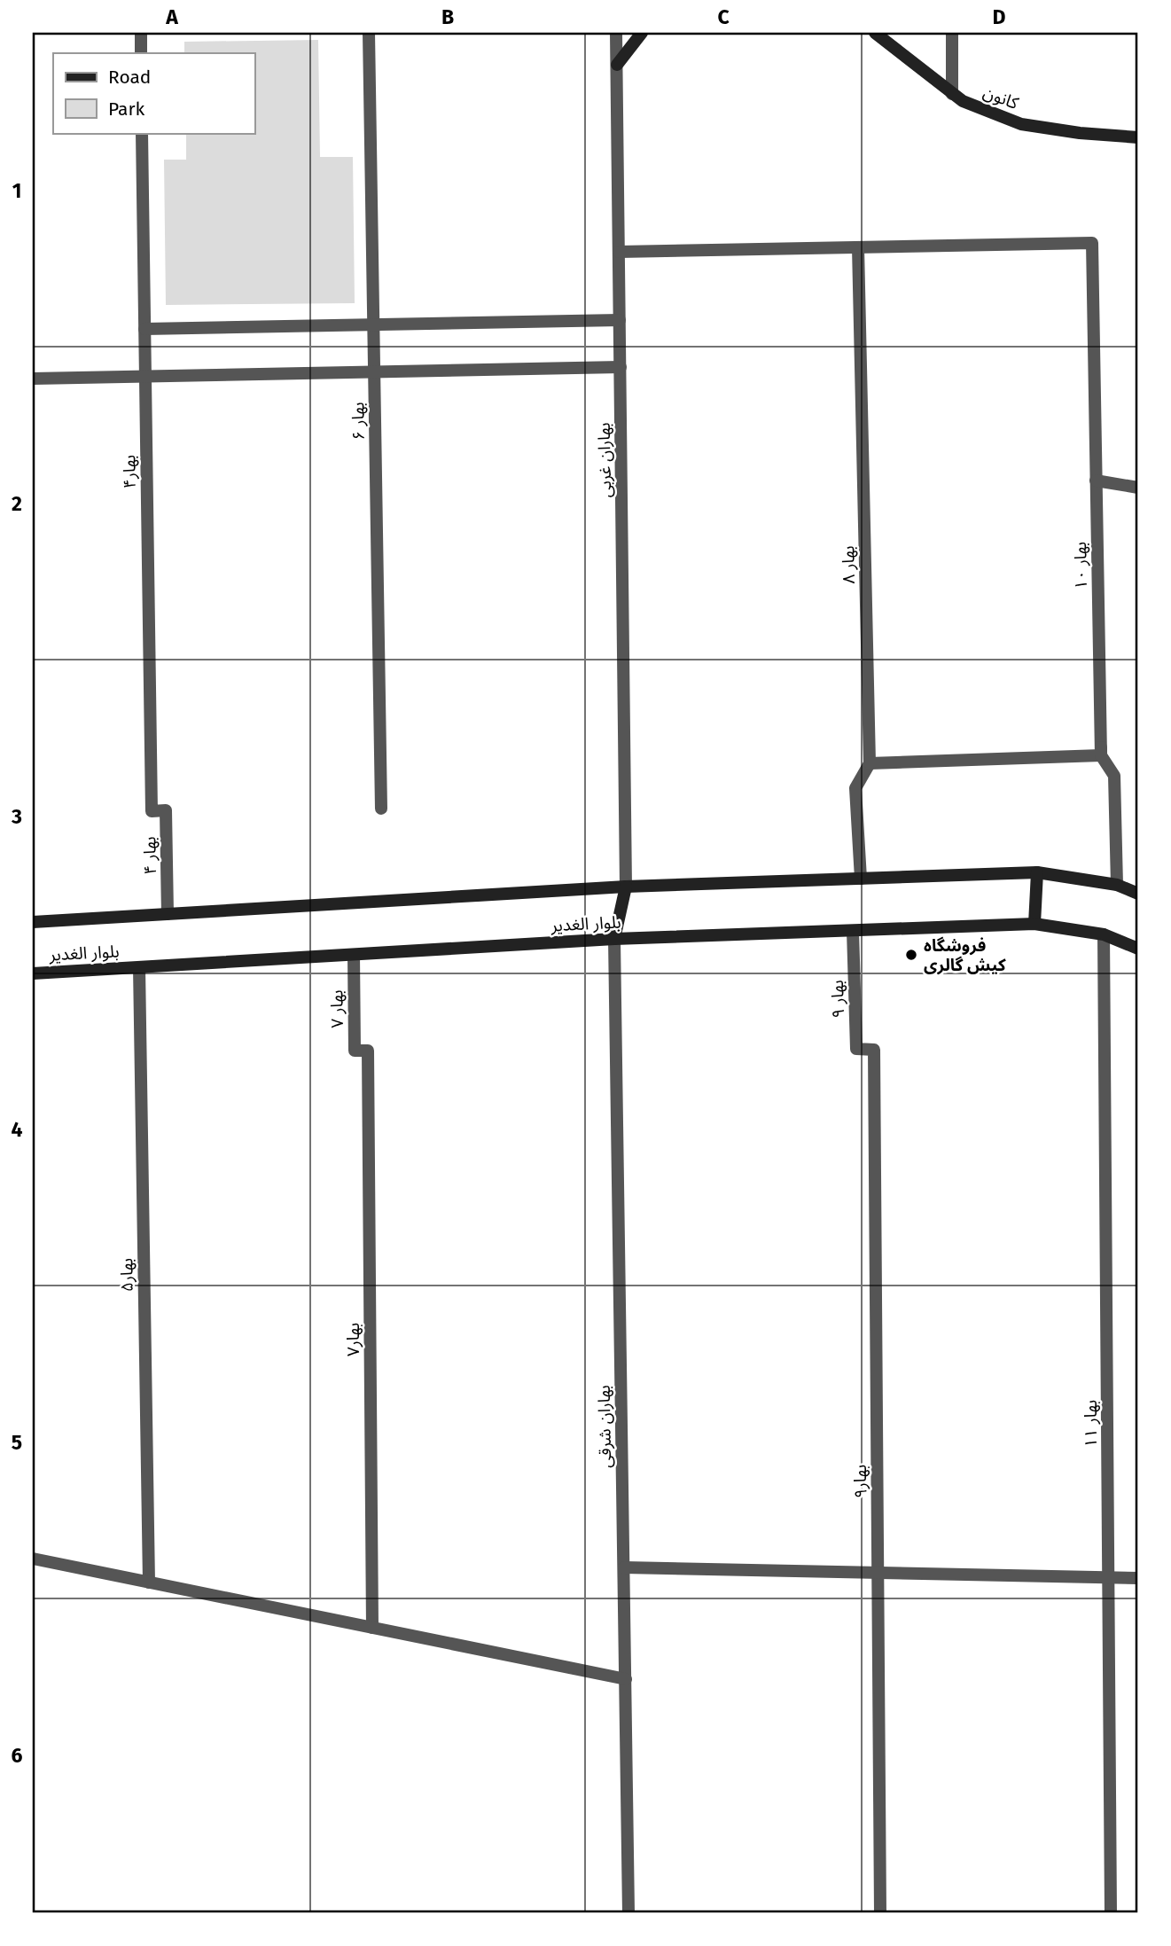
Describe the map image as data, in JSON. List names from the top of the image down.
{
  "streets": {
    "main road": ["کانون", "بلوار الغدیر"],
    "street": [
      "بهار ۶",
      "بهاران غربی",
      "بهار۴",
      "بهار ۸",
      "بهار ۱۰",
      "بهار ۴",
      "بهار ۹",
      "بهار ۷",
      "بهار۵",
      "بهار۷",
      "بهار ۱۱",
      "بهاران شرقی",
      "بهار۹"
    ]
  },
  "crossings": [
    ["بهاران غربی", "بلوار الغدیر"],
    ["بهار۴", "بهار ۴"],
    ["بهار ۸", "بلوار الغدیر"],
    ["بهار ۱۰", "بلوار الغدیر"],
    ["بهار ۴", "بلوار الغدیر"],
    ["بلوار الغدیر", "بهار ۹"],
    ["بلوار الغدیر", "بهار ۷"],
    ["بلوار الغدیر", "بهار۵"],
    ["بلوار الغدیر", "بهار ۱۱"],
    ["بلوار الغدیر", "بهاران شرقی"],
    ["بهار ۹", "بهار۹"],
    ["بهار ۷", "بهار۷"]
  ],
  "places": ["فروشگاه کیش گالری"],
  "legend": ["Road", "Park"],
  "grid": {
    "columns": [
      "A",
      "B",
      "C",
      "D"
    ],
    "rows": [
      "1",
      "2",
      "3",
      "4",
      "5",
      "6"
    ]
  }
}
